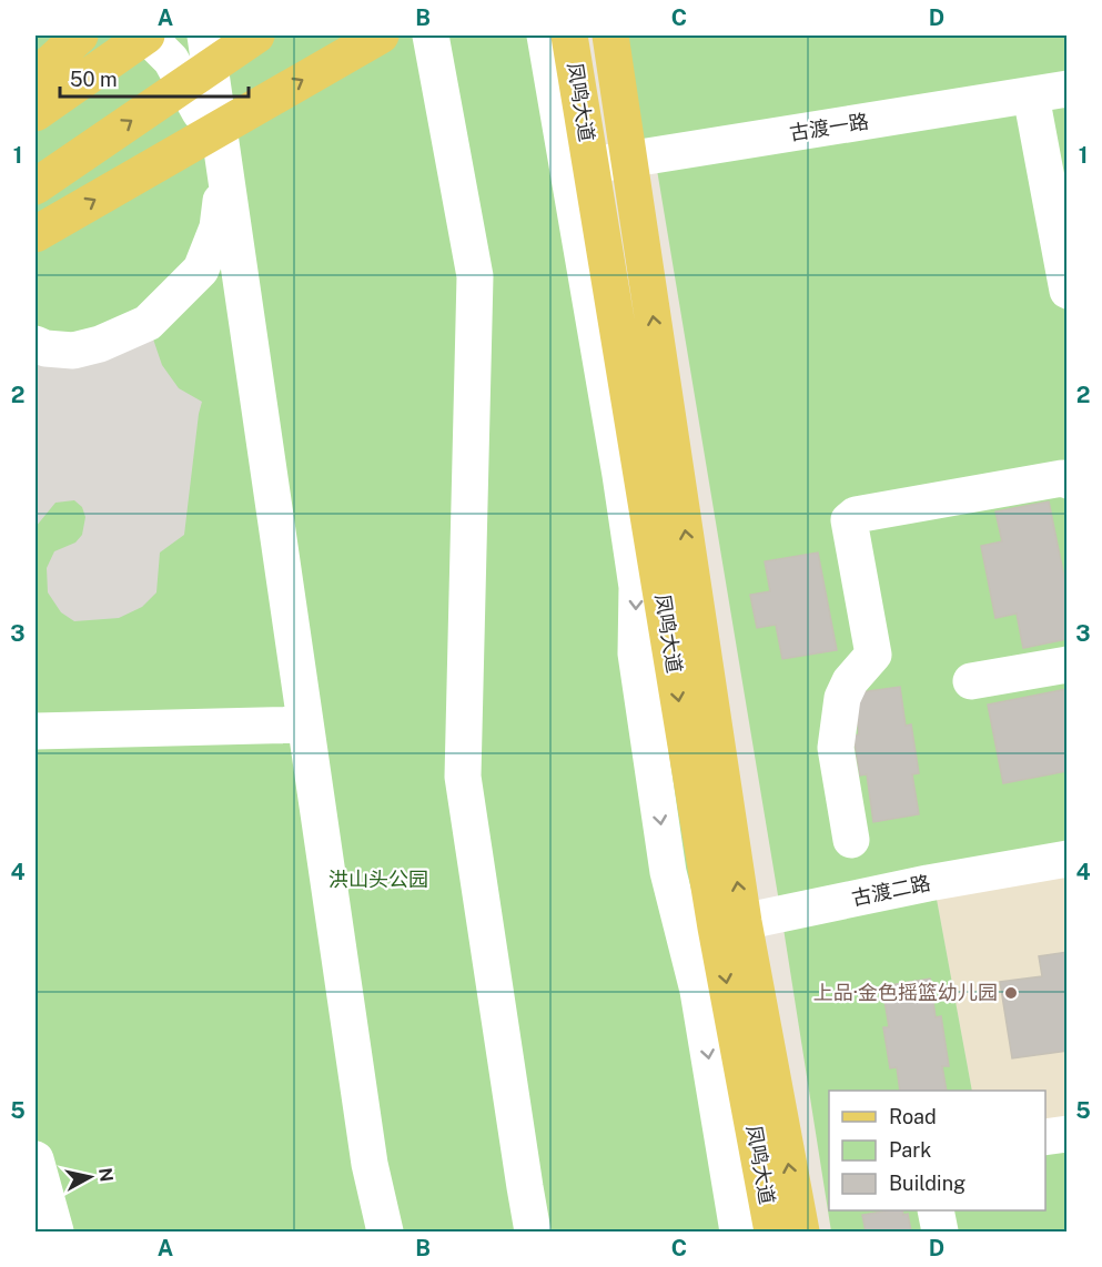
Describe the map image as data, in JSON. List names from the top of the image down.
{
  "streets": {
    "main road": ["凤鸣大道"],
    "street": ["古渡一路", "古渡二路"]
  },
  "crossings": [
    ["凤鸣大道", "古渡一路"],
    ["凤鸣大道", "古渡二路"]
  ],
  "parks": ["洪山头公园"],
  "places": ["上品·金色摇篮幼儿园"],
  "legend": ["Road", "Park", "Building"],
  "scale_bar": "50 m",
  "north": "right",
  "grid": {
    "columns": [
      "A",
      "B",
      "C",
      "D"
    ],
    "rows": [
      "1",
      "2",
      "3",
      "4",
      "5"
    ]
  }
}
